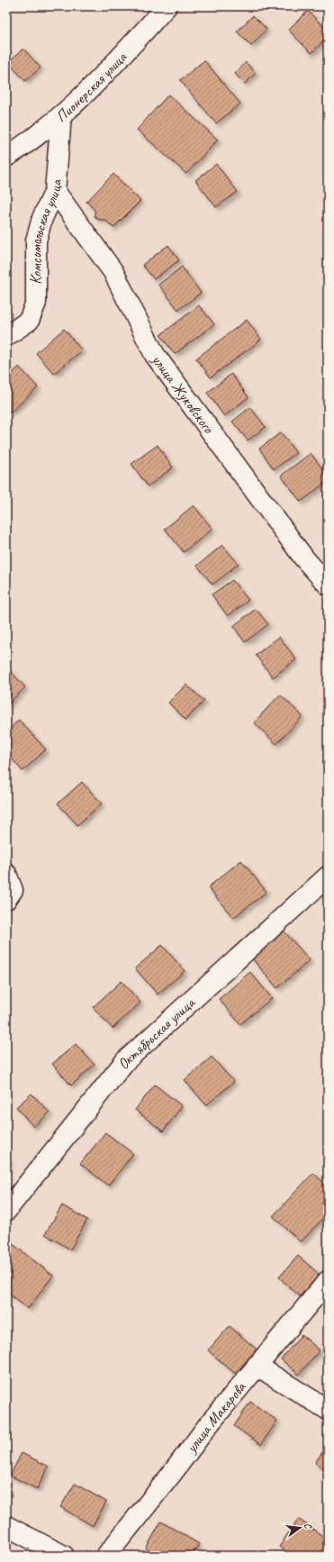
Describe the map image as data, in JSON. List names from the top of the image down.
{
  "streets": {
    "street": [
      "Пионерская улица",
      "Комсомольская улица",
      "улица Жуковского",
      "Октябрьская улица",
      "улица Макарова"
    ]
  },
  "crossings": [
    ["Пионерская улица", "Комсомольская улица"],
    ["Комсомольская улица", "улица Жуковского"]
  ],
  "north": "right"
}
